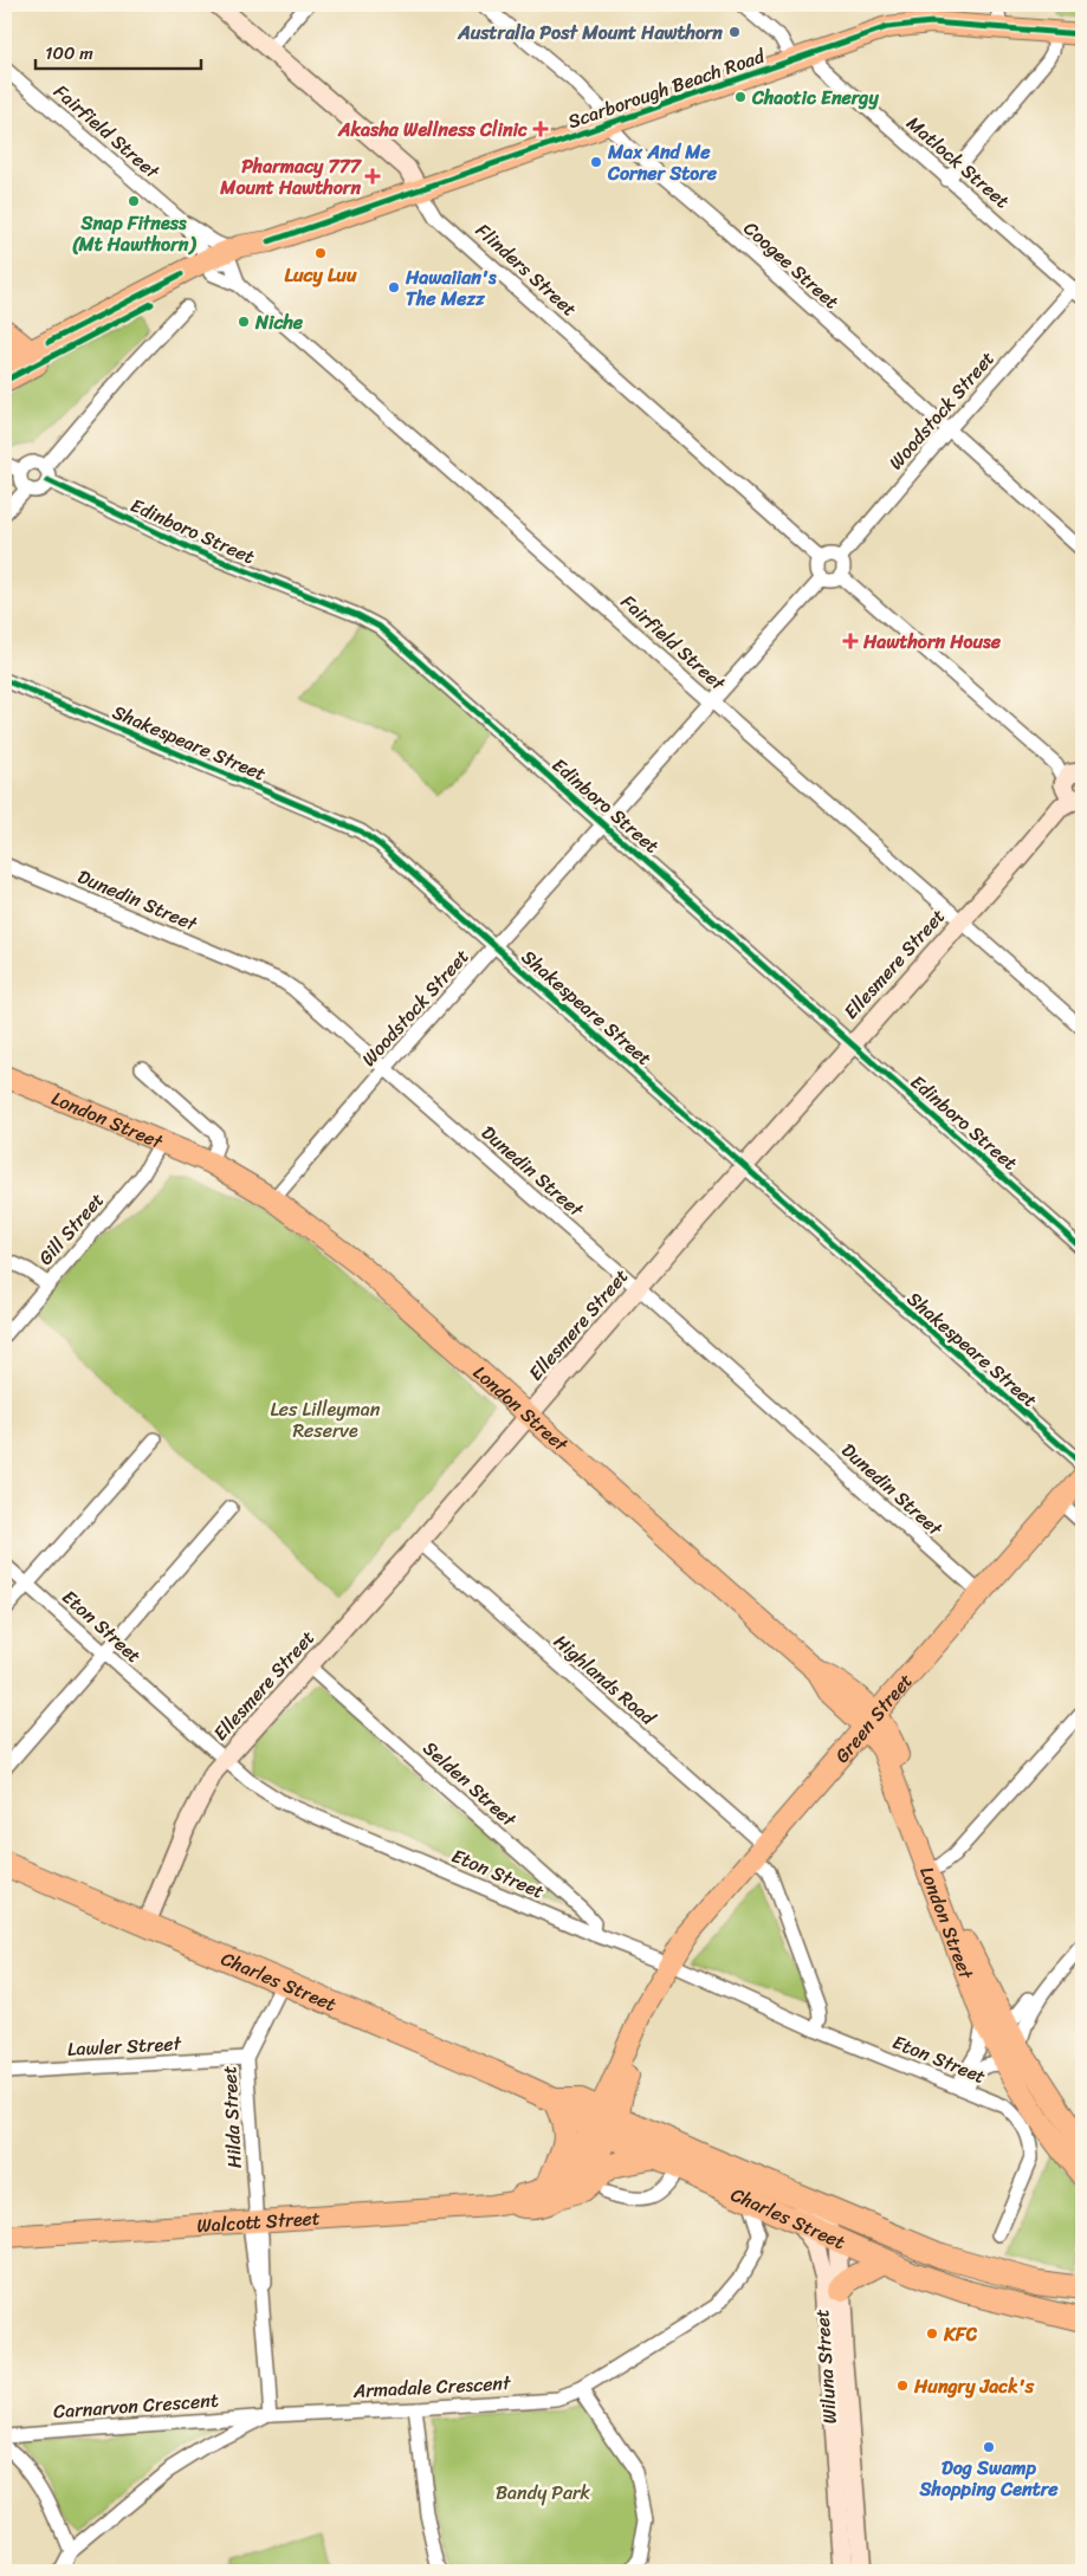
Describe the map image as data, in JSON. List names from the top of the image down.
{
  "streets": {
    "highway": ["Charles Street"],
    "main road": [
      "Scarborough Beach Road",
      "Flinders Street",
      "Ellesmere Street",
      "London Street",
      "Green Street",
      "Walcott Street",
      "Wiluna Street"
    ],
    "street": [
      "Fairfield Street",
      "Matlock Street",
      "Coogee Street",
      "Woodstock Street",
      "Edinboro Street",
      "Shakespeare Street",
      "Dunedin Street",
      "Gill Street",
      "Eton Street",
      "Highlands Road",
      "Selden Street",
      "Lawler Street",
      "Hilda Street",
      "Armadale Crescent",
      "Carnarvon Crescent"
    ]
  },
  "crossings": [
    ["Scarborough Beach Road", "Fairfield Street"],
    ["Scarborough Beach Road", "Matlock Street"],
    ["Scarborough Beach Road", "Coogee Street"],
    ["Scarborough Beach Road", "Flinders Street"],
    ["Fairfield Street", "Woodstock Street"],
    ["Fairfield Street", "Ellesmere Street"],
    ["Matlock Street", "Woodstock Street"],
    ["Coogee Street", "Woodstock Street"],
    ["Flinders Street", "Woodstock Street"],
    ["Woodstock Street", "Edinboro Street"],
    ["Woodstock Street", "Shakespeare Street"],
    ["Woodstock Street", "Dunedin Street"],
    ["Woodstock Street", "London Street"],
    ["Edinboro Street", "Ellesmere Street"],
    ["Shakespeare Street", "Ellesmere Street"],
    ["Dunedin Street", "Ellesmere Street"],
    ["Dunedin Street", "Green Street"],
    ["Ellesmere Street", "London Street"],
    ["Ellesmere Street", "Eton Street"],
    ["Ellesmere Street", "Highlands Road"],
    ["Ellesmere Street", "Selden Street"],
    ["Ellesmere Street", "Charles Street"],
    ["London Street", "Gill Street"],
    ["London Street", "Green Street"],
    ["Eton Street", "Highlands Road"],
    ["Eton Street", "Green Street"],
    ["Eton Street", "Selden Street"],
    ["Highlands Road", "Green Street"],
    ["Green Street", "Charles Street"],
    ["Green Street", "Walcott Street"],
    ["Charles Street", "Hilda Street"],
    ["Charles Street", "Walcott Street"],
    ["Charles Street", "Wiluna Street"],
    ["Charles Street", "Armadale Crescent"],
    ["Lawler Street", "Hilda Street"],
    ["Hilda Street", "Walcott Street"],
    ["Hilda Street", "Armadale Crescent"],
    ["Hilda Street", "Carnarvon Crescent"],
    ["Armadale Crescent", "Carnarvon Crescent"]
  ],
  "parks": ["Les Lilleyman Reserve", "Bandy Park"],
  "places": {
    "other": [
      "Australia Post Mount Hawthorn",
      "Chaotic Energy",
      "Max And Me Corner Store",
      "Snap Fitness (Mt Hawthorn)",
      "Lucy Luu",
      "Hawaiian's The Mezz",
      "Niche",
      "KFC",
      "Hungry Jack's",
      "Dog Swamp Shopping Centre"
    ],
    "health": ["Akasha Wellness Clinic", "Pharmacy 777 Mount Hawthorn", "Hawthorn House"]
  },
  "scale_bar": "100 m"
}
